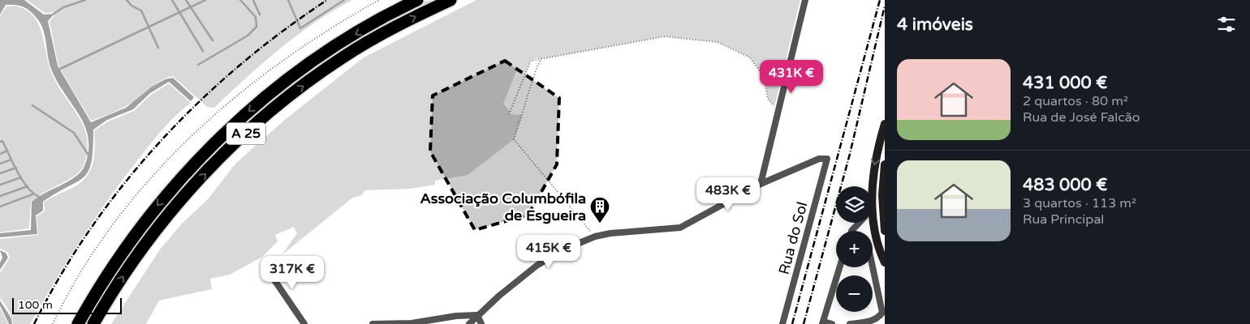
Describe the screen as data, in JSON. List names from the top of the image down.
{
  "streets": {
    "highway": ["A 25"],
    "street": ["Rua do Sol"]
  },
  "places": {
    "building": ["Associação Columbófila de Esgueira"]
  },
  "scale_bar": "100 m",
  "page": {
    "heading": "4 imóveis",
    "list": [
      {
        "name": "431 000 €",
        "note": "2 quartos · 80 m² · Rua de José Falcão"
      },
      {
        "name": "483 000 €",
        "note": "3 quartos · 113 m² · Rua Principal"
      }
    ],
    "price": [
      "431K €",
      "483K €",
      "415K €",
      "317K €"
    ],
    "map_buttons": ["+", "−"],
    "scale": "100 m"
  }
}
